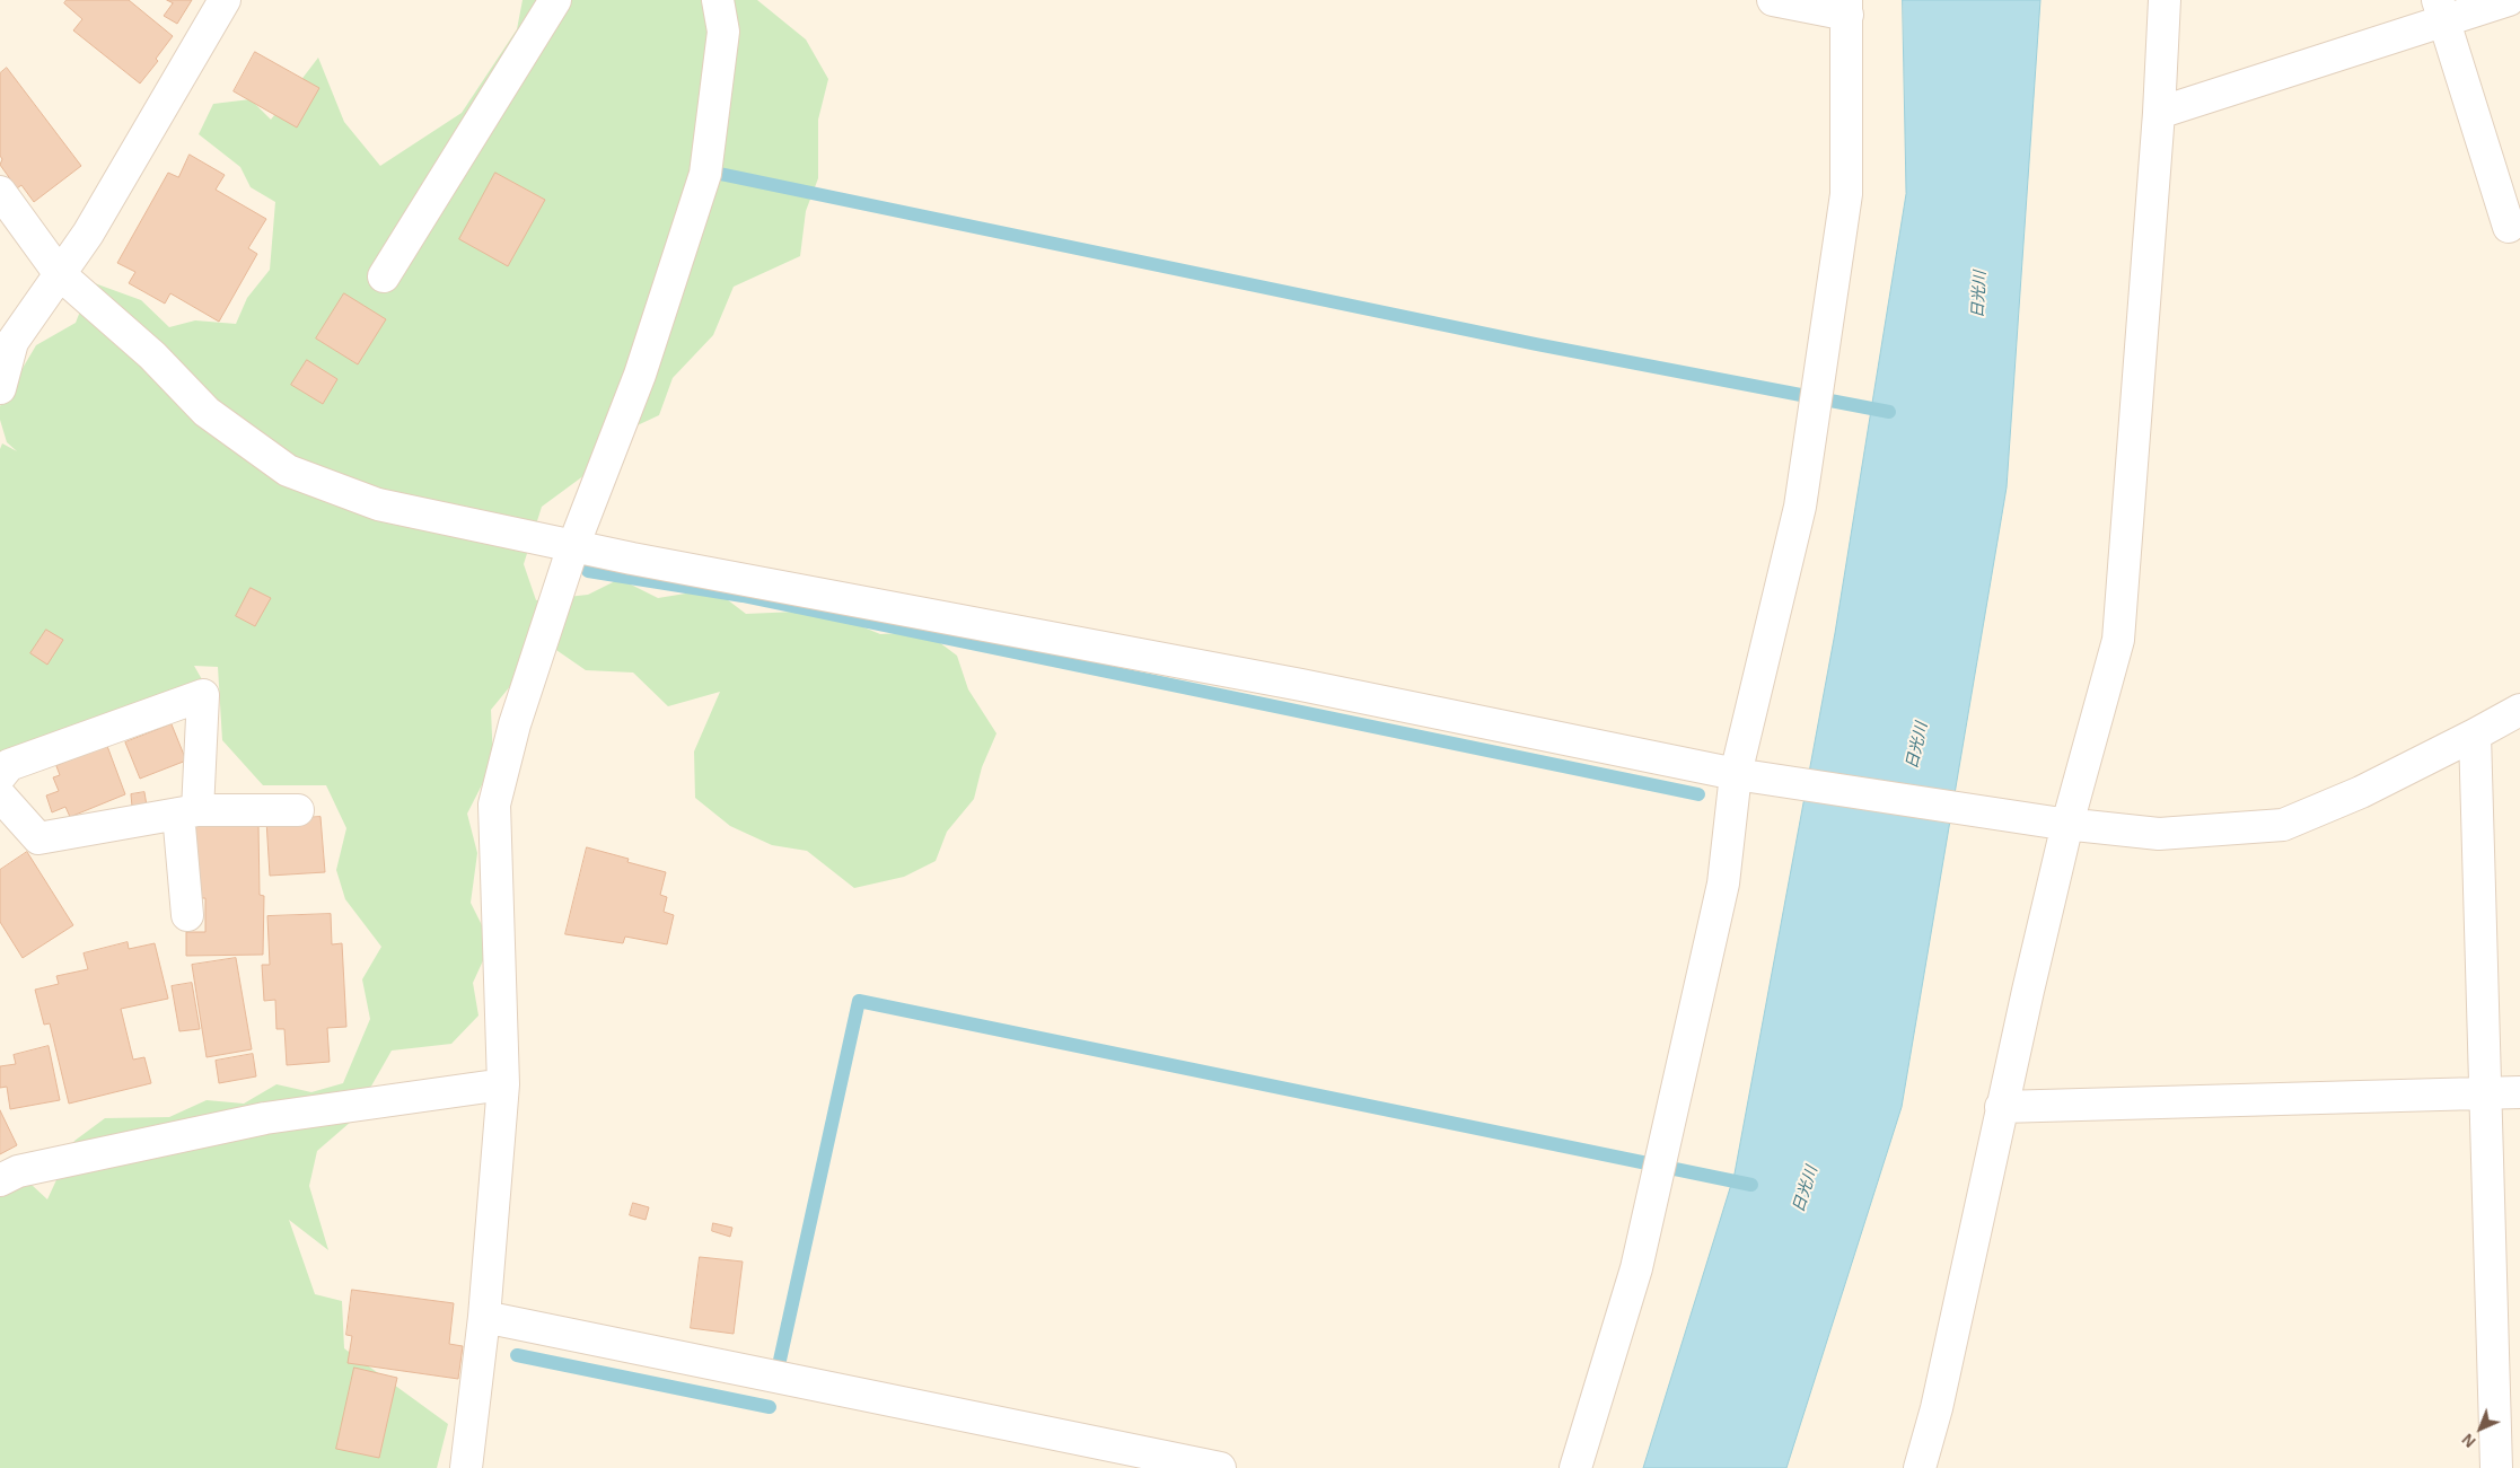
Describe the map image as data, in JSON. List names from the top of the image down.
{
  "water": ["日光川"],
  "north": "bottom left"
}
